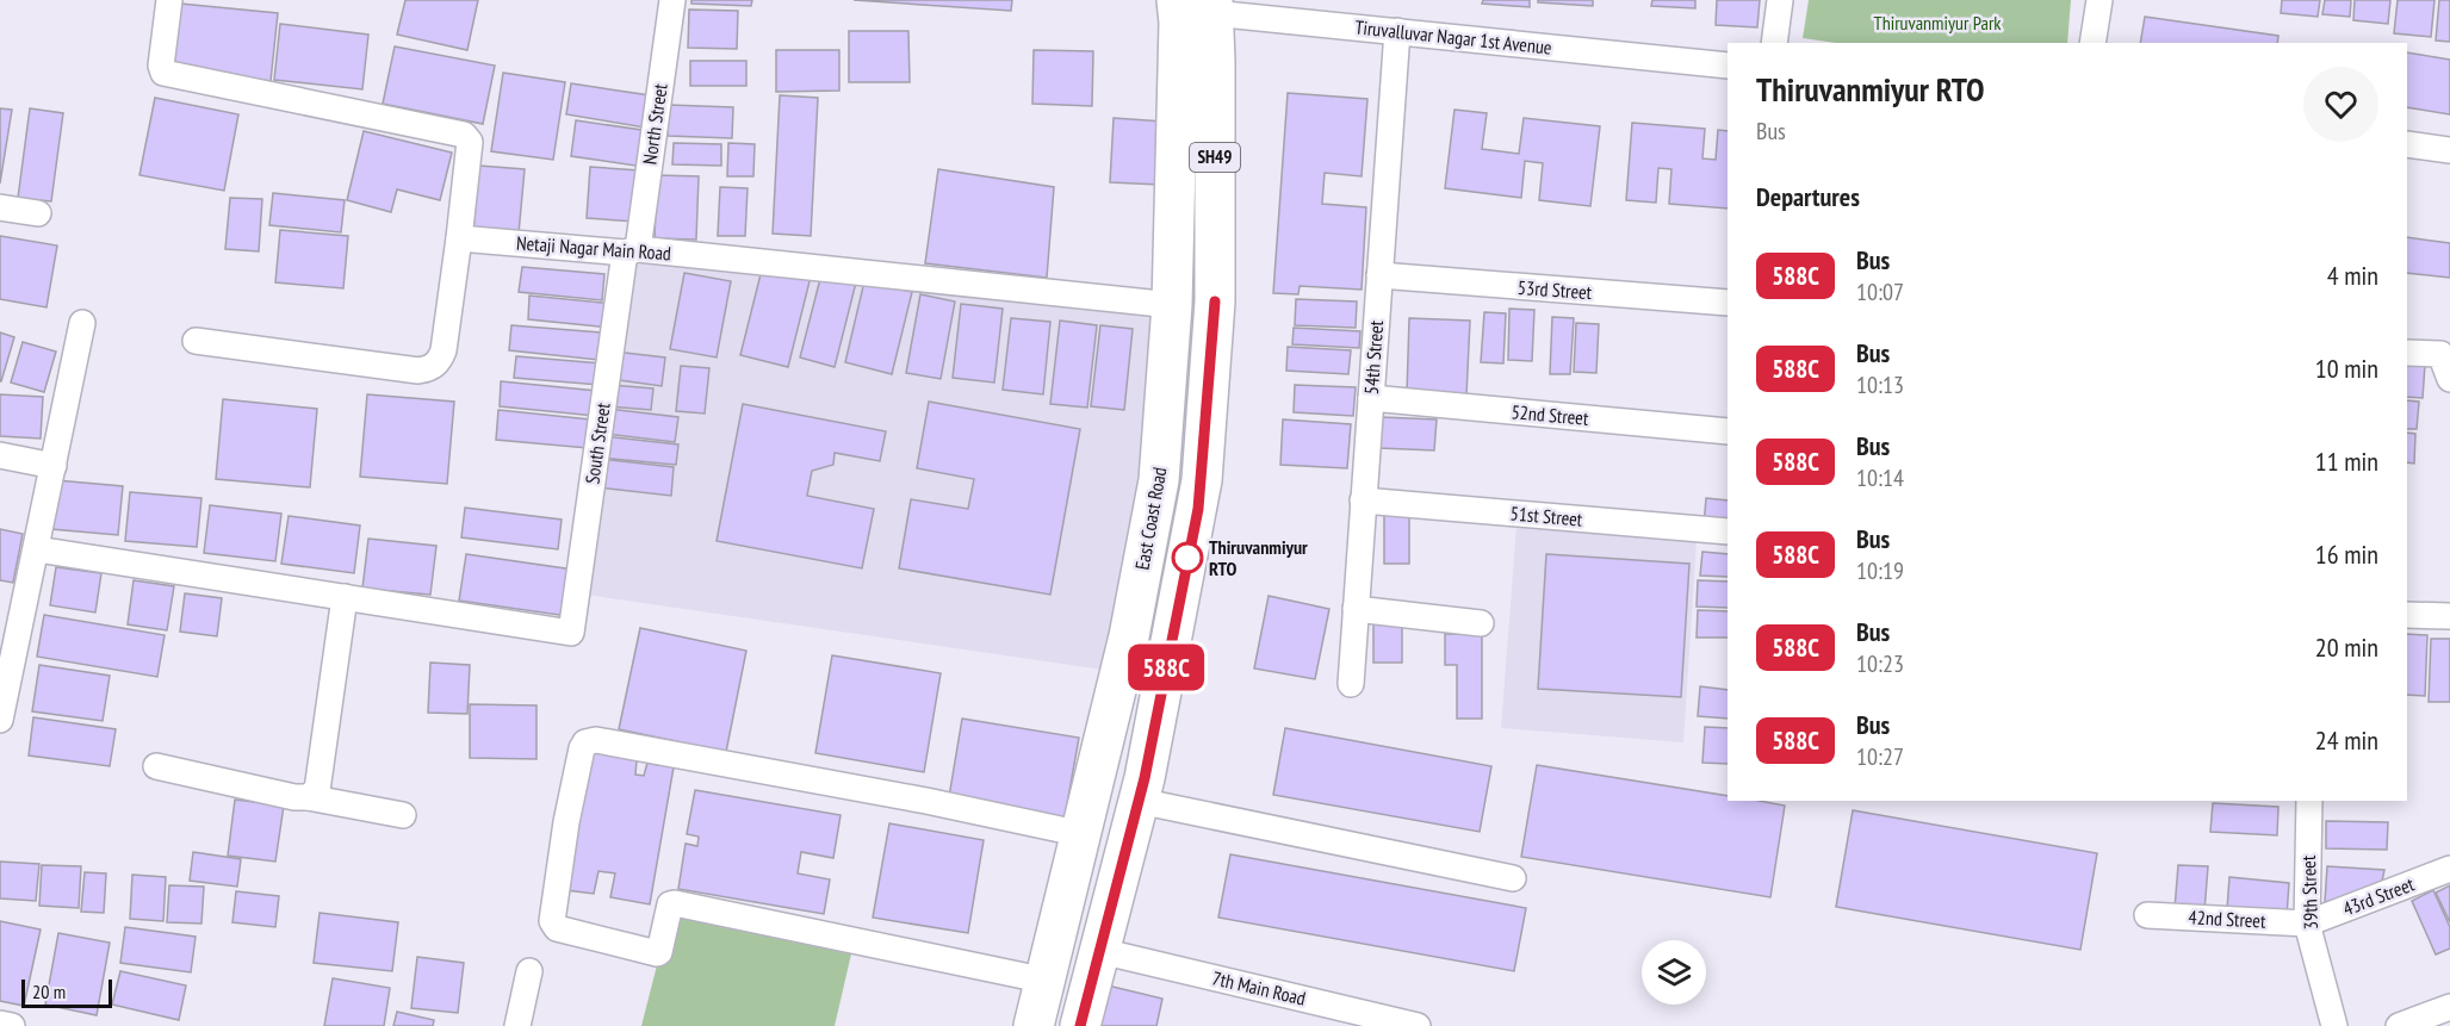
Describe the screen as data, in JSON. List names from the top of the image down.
{
  "streets": {
    "main road": ["SH49", "East Coast Road"],
    "street": [
      "Tiruvalluvar Nagar 1st Avenue",
      "North Street",
      "Netaji Nagar Main Road",
      "53rd Street",
      "54th Street",
      "52nd Street",
      "South Street",
      "51st Street",
      "39th Street",
      "43rd Street",
      "42nd Street",
      "7th Main Road"
    ]
  },
  "crossings": [
    ["Tiruvalluvar Nagar 1st Avenue", "SH49"],
    ["Tiruvalluvar Nagar 1st Avenue", "54th Street"],
    ["Tiruvalluvar Nagar 1st Avenue", "East Coast Road"],
    ["North Street", "Netaji Nagar Main Road"],
    ["North Street", "South Street"],
    ["SH49", "East Coast Road"],
    ["SH49", "7th Main Road"],
    ["Netaji Nagar Main Road", "South Street"],
    ["Netaji Nagar Main Road", "East Coast Road"],
    ["53rd Street", "54th Street"],
    ["54th Street", "52nd Street"],
    ["54th Street", "51st Street"],
    ["39th Street", "43rd Street"],
    ["39th Street", "42nd Street"],
    ["43rd Street", "42nd Street"]
  ],
  "parks": ["Thiruvanmiyur Park"],
  "places": ["Thiruvanmiyur RTO"],
  "lines": ["bus line 588C"],
  "scale_bar": "20 m",
  "page": {
    "on_map": "588C",
    "heading": [
      ["Thiruvanmiyur RTO", "Bus"],
      "Departures"
    ],
    "list": [
      {
        "mark": "588C",
        "name": "Bus",
        "note": "10:07",
        "value": "4 min"
      },
      {
        "mark": "588C",
        "name": "Bus",
        "note": "10:13",
        "value": "10 min"
      },
      {
        "mark": "588C",
        "name": "Bus",
        "note": "10:14",
        "value": "11 min"
      },
      {
        "mark": "588C",
        "name": "Bus",
        "note": "10:19",
        "value": "16 min"
      },
      {
        "mark": "588C",
        "name": "Bus",
        "note": "10:23",
        "value": "20 min"
      },
      {
        "mark": "588C",
        "name": "Bus",
        "note": "10:27",
        "value": "24 min"
      }
    ],
    "scale": "20 m"
  }
}
